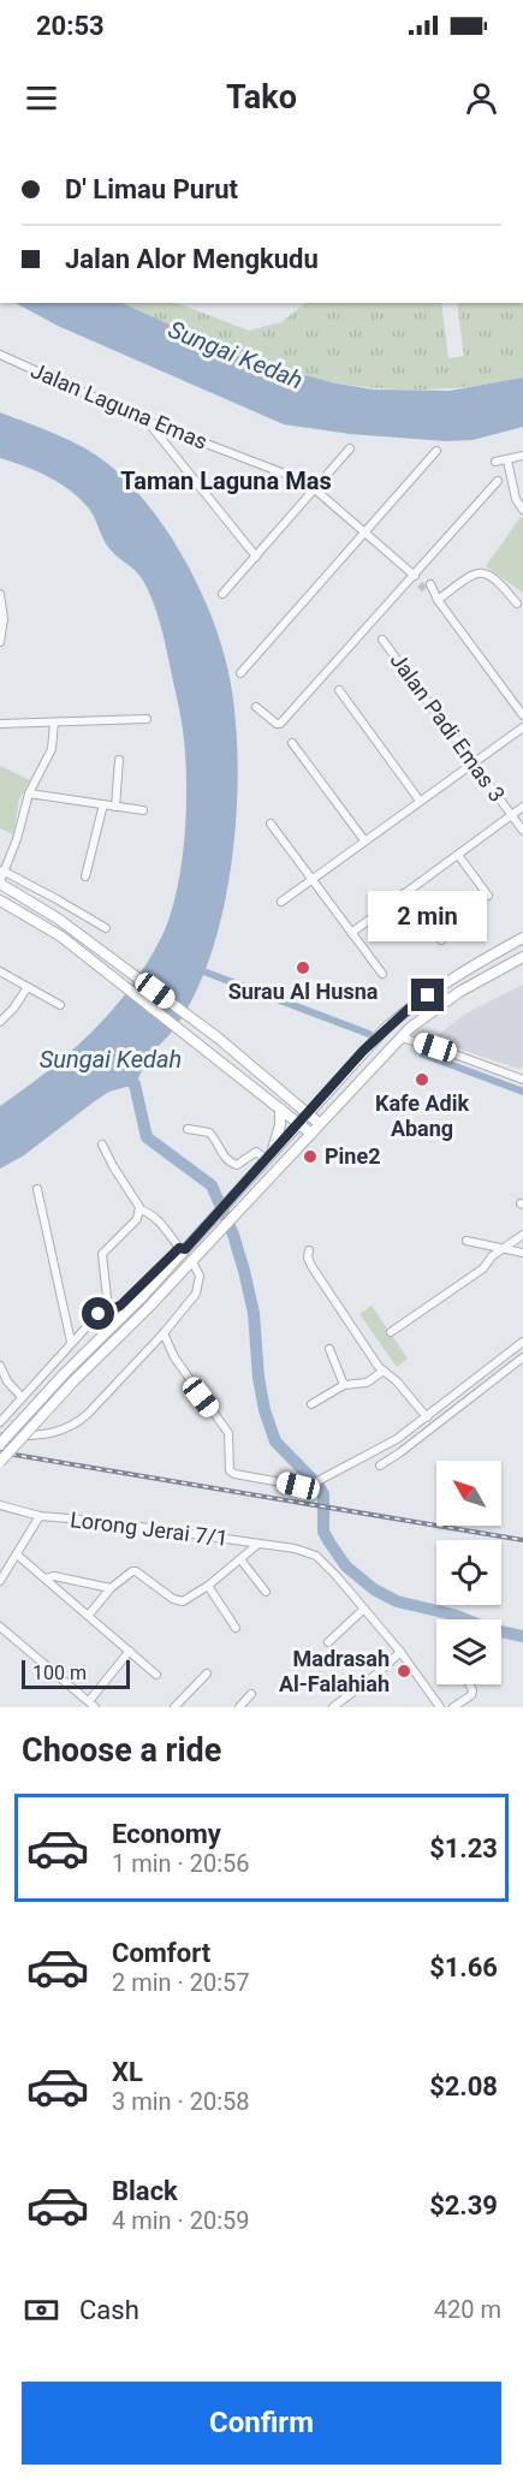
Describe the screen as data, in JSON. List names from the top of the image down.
{
  "streets": {
    "street": ["Jalan Laguna Emas", "Jalan Padi Emas 3", "Lorong Jerai 7/1"]
  },
  "districts": ["Taman Laguna Mas"],
  "water": ["Sungai Kedah"],
  "places": [
    "Surau Al Husna",
    "Kafe Adik Abang",
    "Pine2",
    "Madrasah Al-Falahiah"
  ],
  "scale_bar": "100 m",
  "north": "top left",
  "page": {
    "status": "20:53",
    "header": "Tako",
    "banner": ["D' Limau Purut", "Jalan Alor Mengkudu"],
    "bubble": "2 min",
    "scale": "100 m",
    "heading": "Choose a ride",
    "list": [
      {
        "name": "Economy",
        "note": "1 min · 20:56",
        "value": "$1.23"
      },
      {
        "name": "Comfort",
        "note": "2 min · 20:57",
        "value": "$1.66"
      },
      {
        "name": "XL",
        "note": "3 min · 20:58",
        "value": "$2.08"
      },
      {
        "name": "Black",
        "note": "4 min · 20:59",
        "value": "$2.39"
      }
    ],
    "pay": ["Cash", "420 m"],
    "buttons": "Confirm"
  }
}
